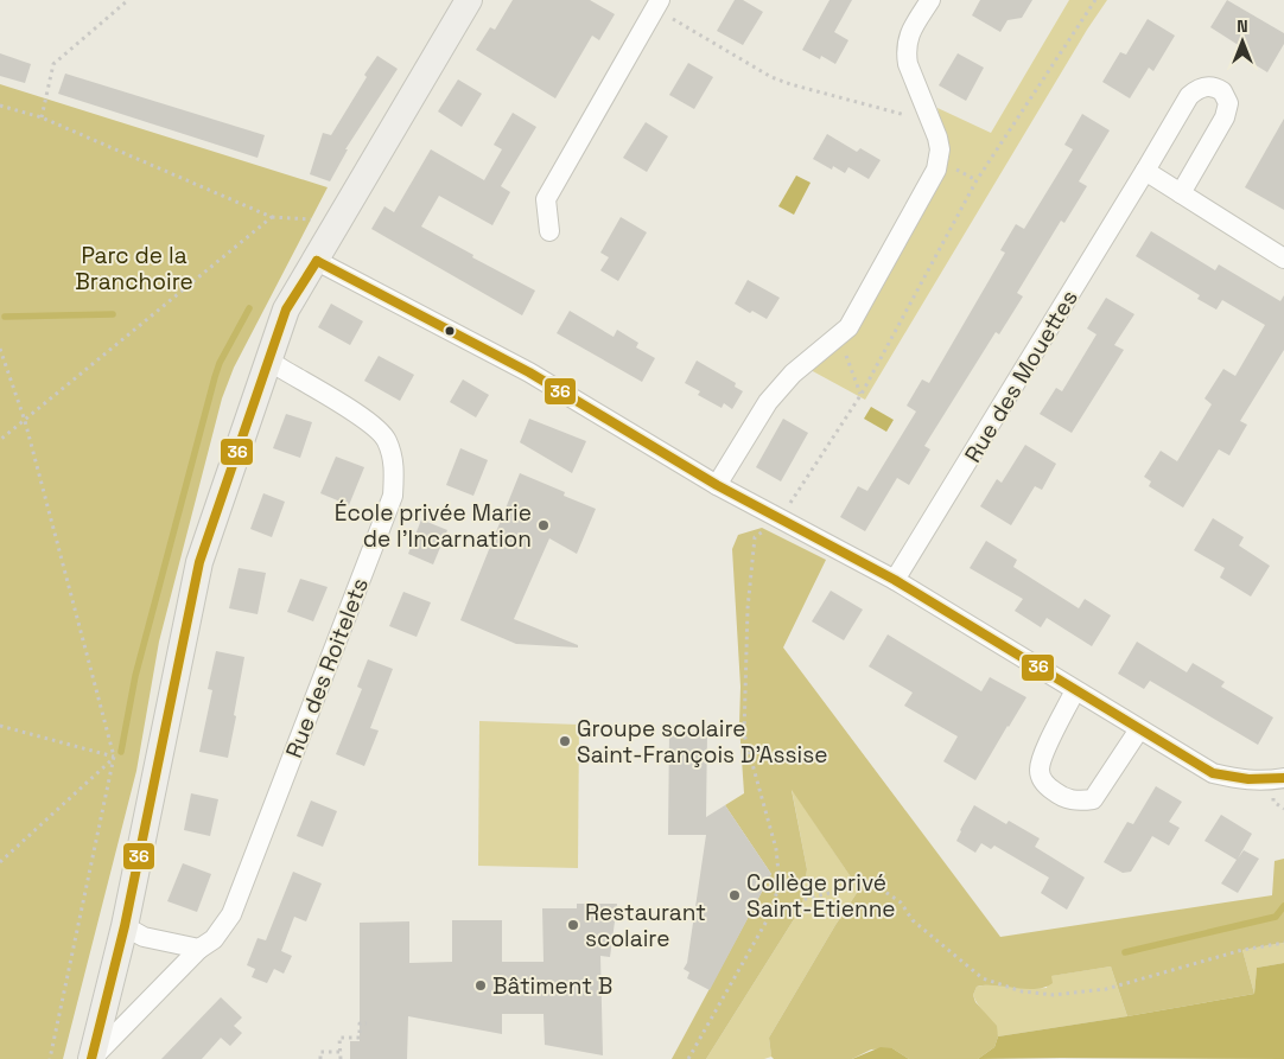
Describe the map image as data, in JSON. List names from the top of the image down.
{
  "streets": {
    "street": ["Rue des Mouettes", "Rue des Roitelets"]
  },
  "parks": ["Parc de la Branchoire"],
  "places": [
    "École privée Marie de l'Incarnation",
    "Groupe scolaire Saint-François D'Assise",
    "Collège privé Saint-Etienne",
    "Restaurant scolaire",
    "Bâtiment B"
  ],
  "lines": ["transit line 36"],
  "north": "top"
}
